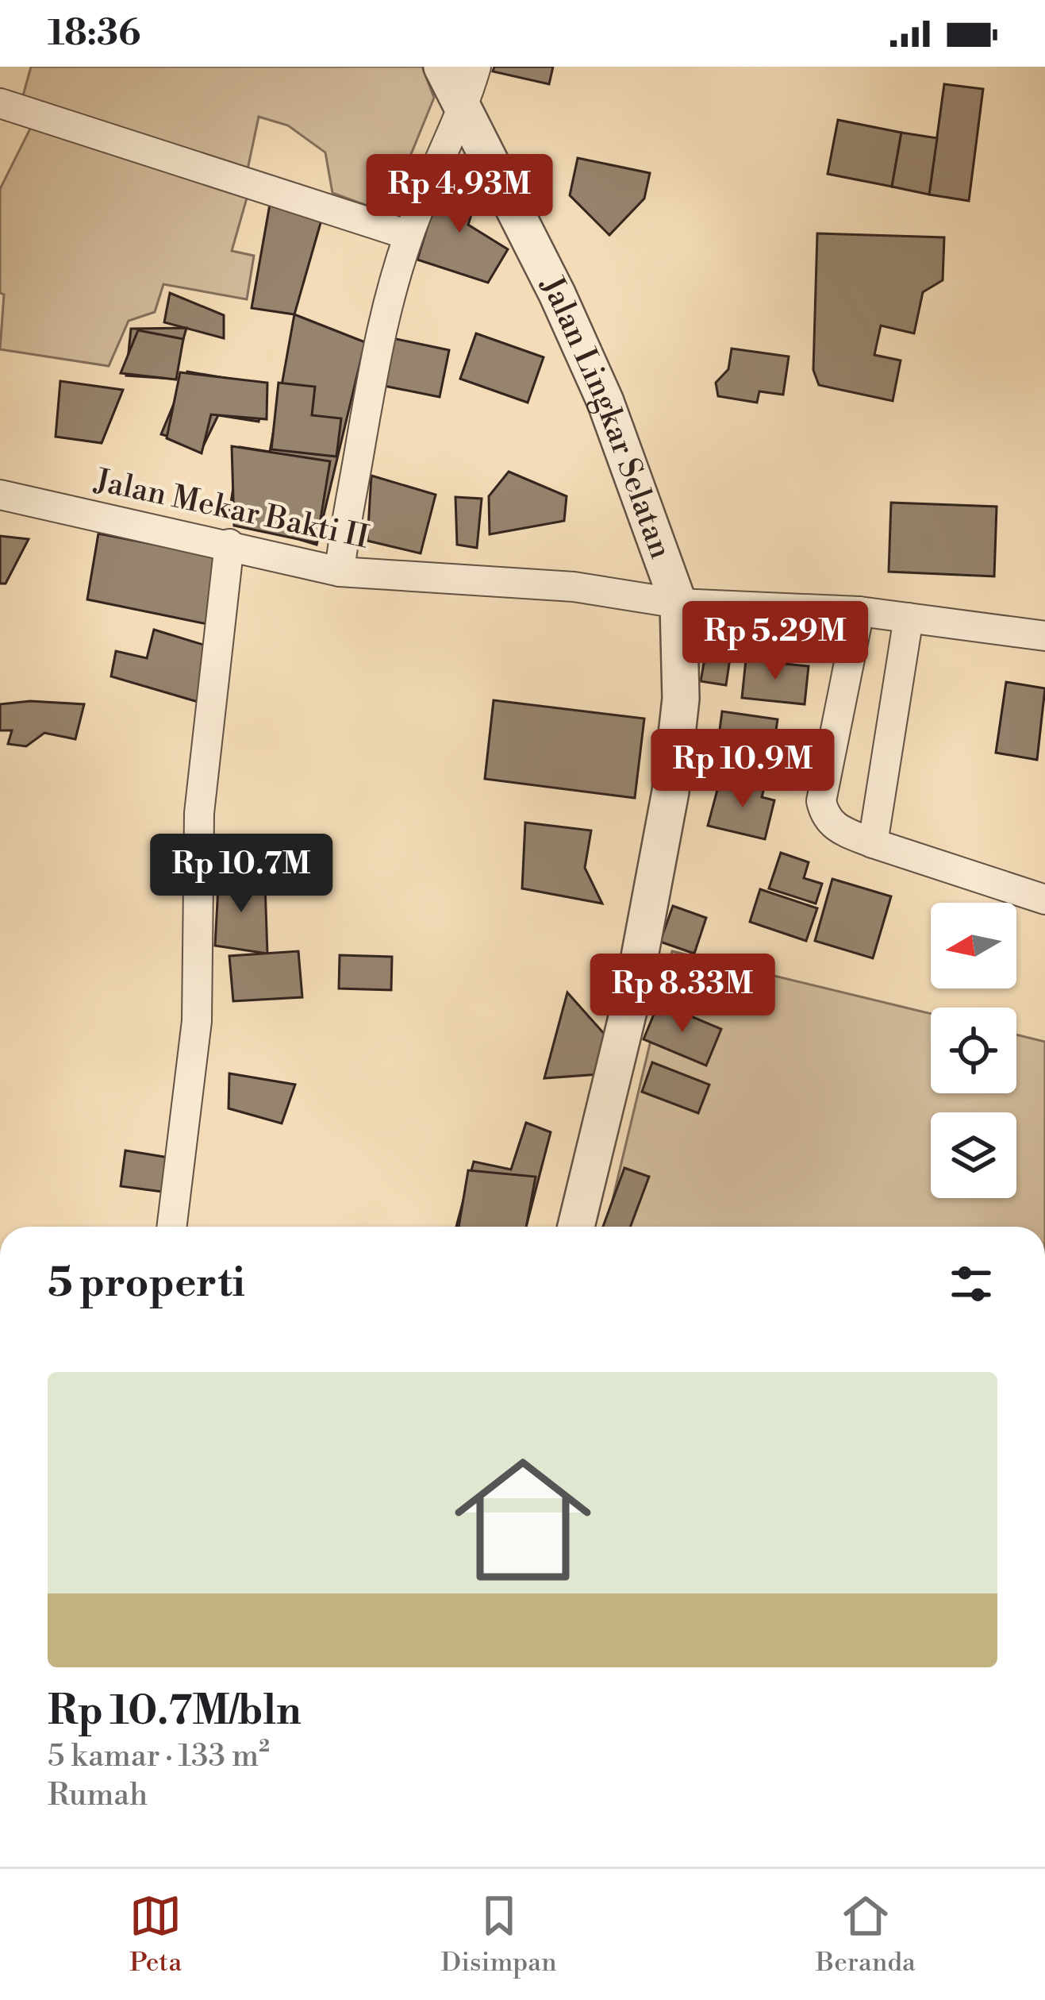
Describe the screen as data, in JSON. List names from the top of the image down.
{
  "streets": {
    "street": ["Jalan Lingkar Selatan", "Jalan Mekar Bakti II"]
  },
  "crossings": [
    ["Jalan Lingkar Selatan", "Jalan Mekar Bakti II"]
  ],
  "north": "left",
  "page": {
    "status": "18:36",
    "price": [
      "Rp 4.93M",
      "Rp 5.29M",
      "Rp 10.9M",
      "Rp 10.7M",
      "Rp 8.33M"
    ],
    "heading": "5 properti",
    "list": [
      {
        "name": "Rp 10.7M/bln",
        "note": "5 kamar · 133 m² · Rumah"
      }
    ],
    "tabs": ["Peta", "Disimpan", "Beranda"]
  }
}
